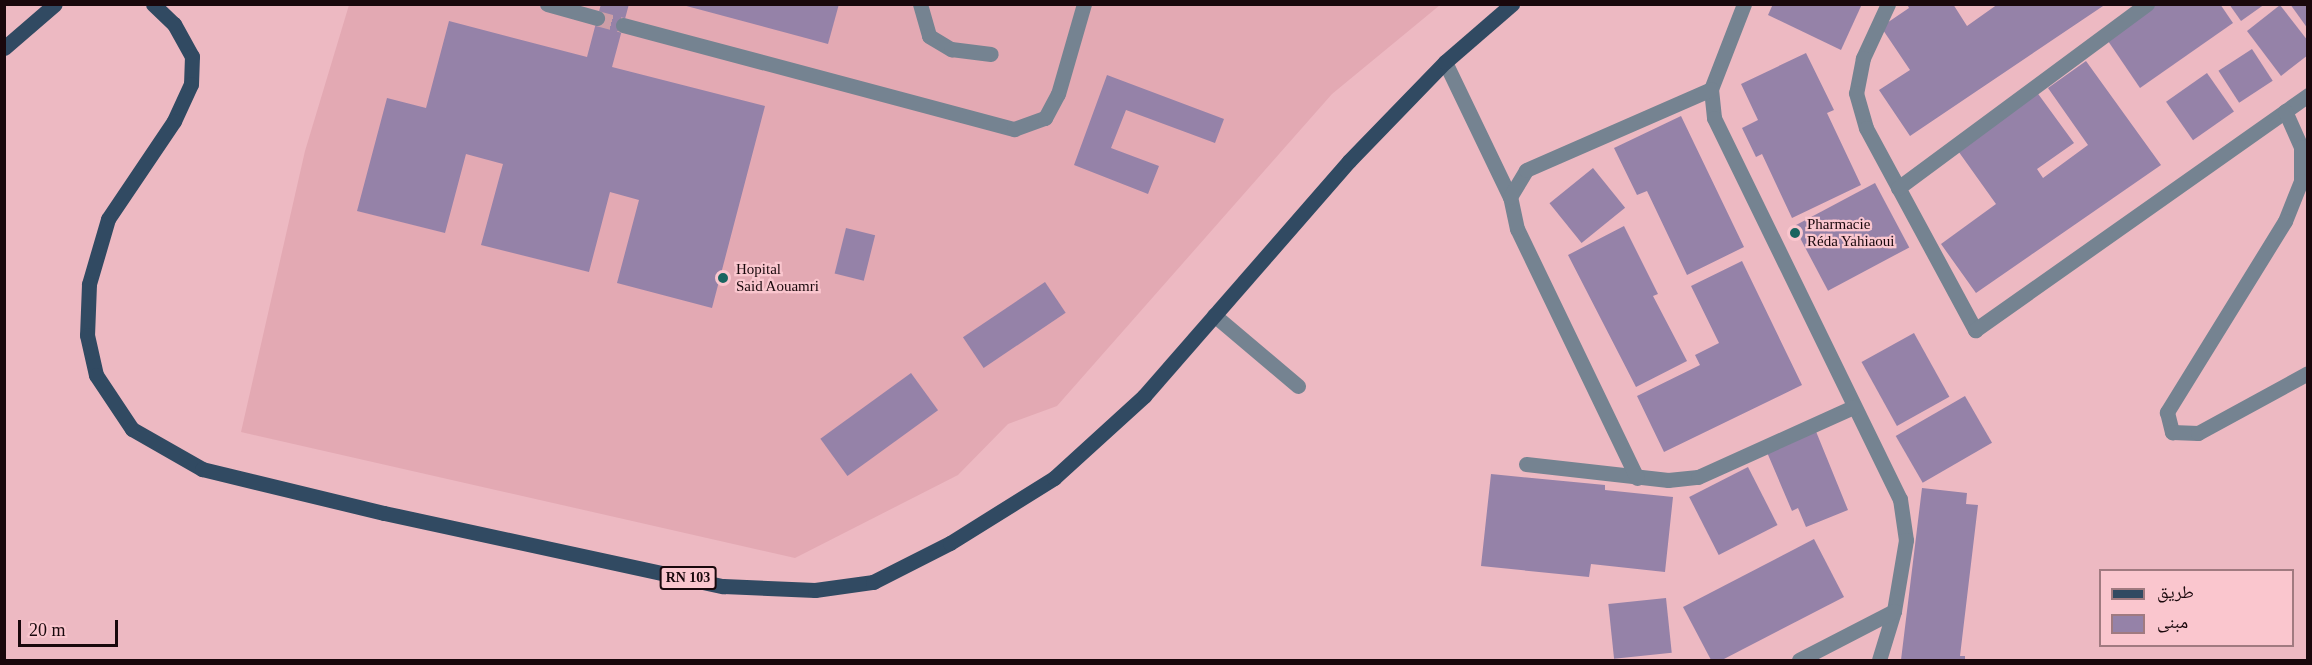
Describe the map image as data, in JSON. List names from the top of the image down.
{
  "streets": {
    "main road": ["RN 103"]
  },
  "places": ["Pharmacie Réda Yahiaoui", "Hopital Said Aouamri"],
  "legend": ["طريق", "مبنى"],
  "scale_bar": "20 m"
}
